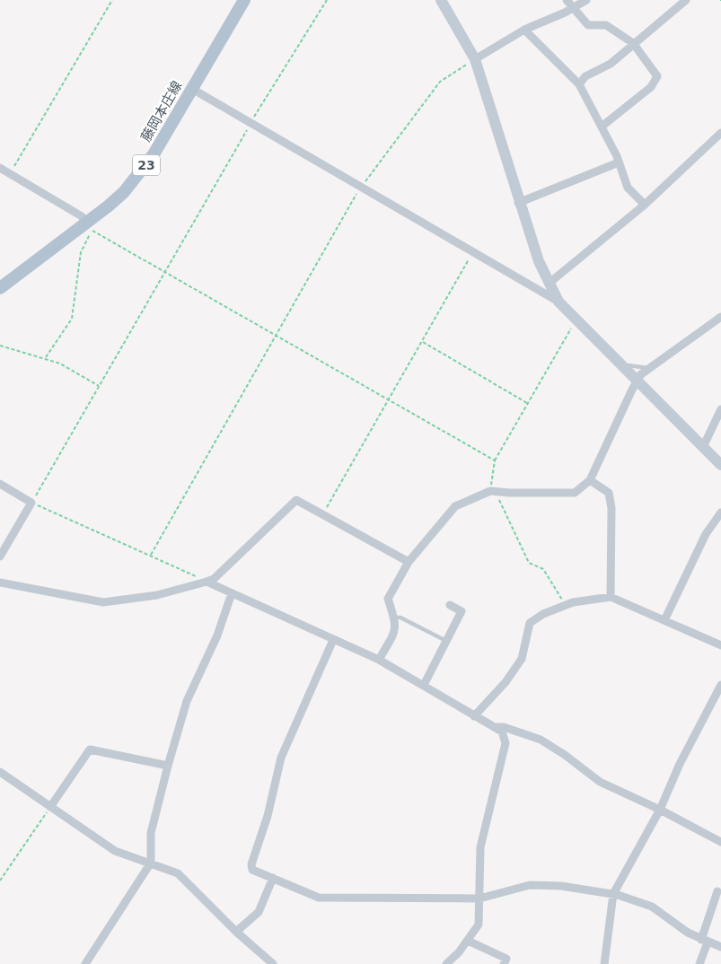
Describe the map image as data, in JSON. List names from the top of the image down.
{
  "streets": {
    "main road": ["藤岡本庄線", "23"]
  }
}
